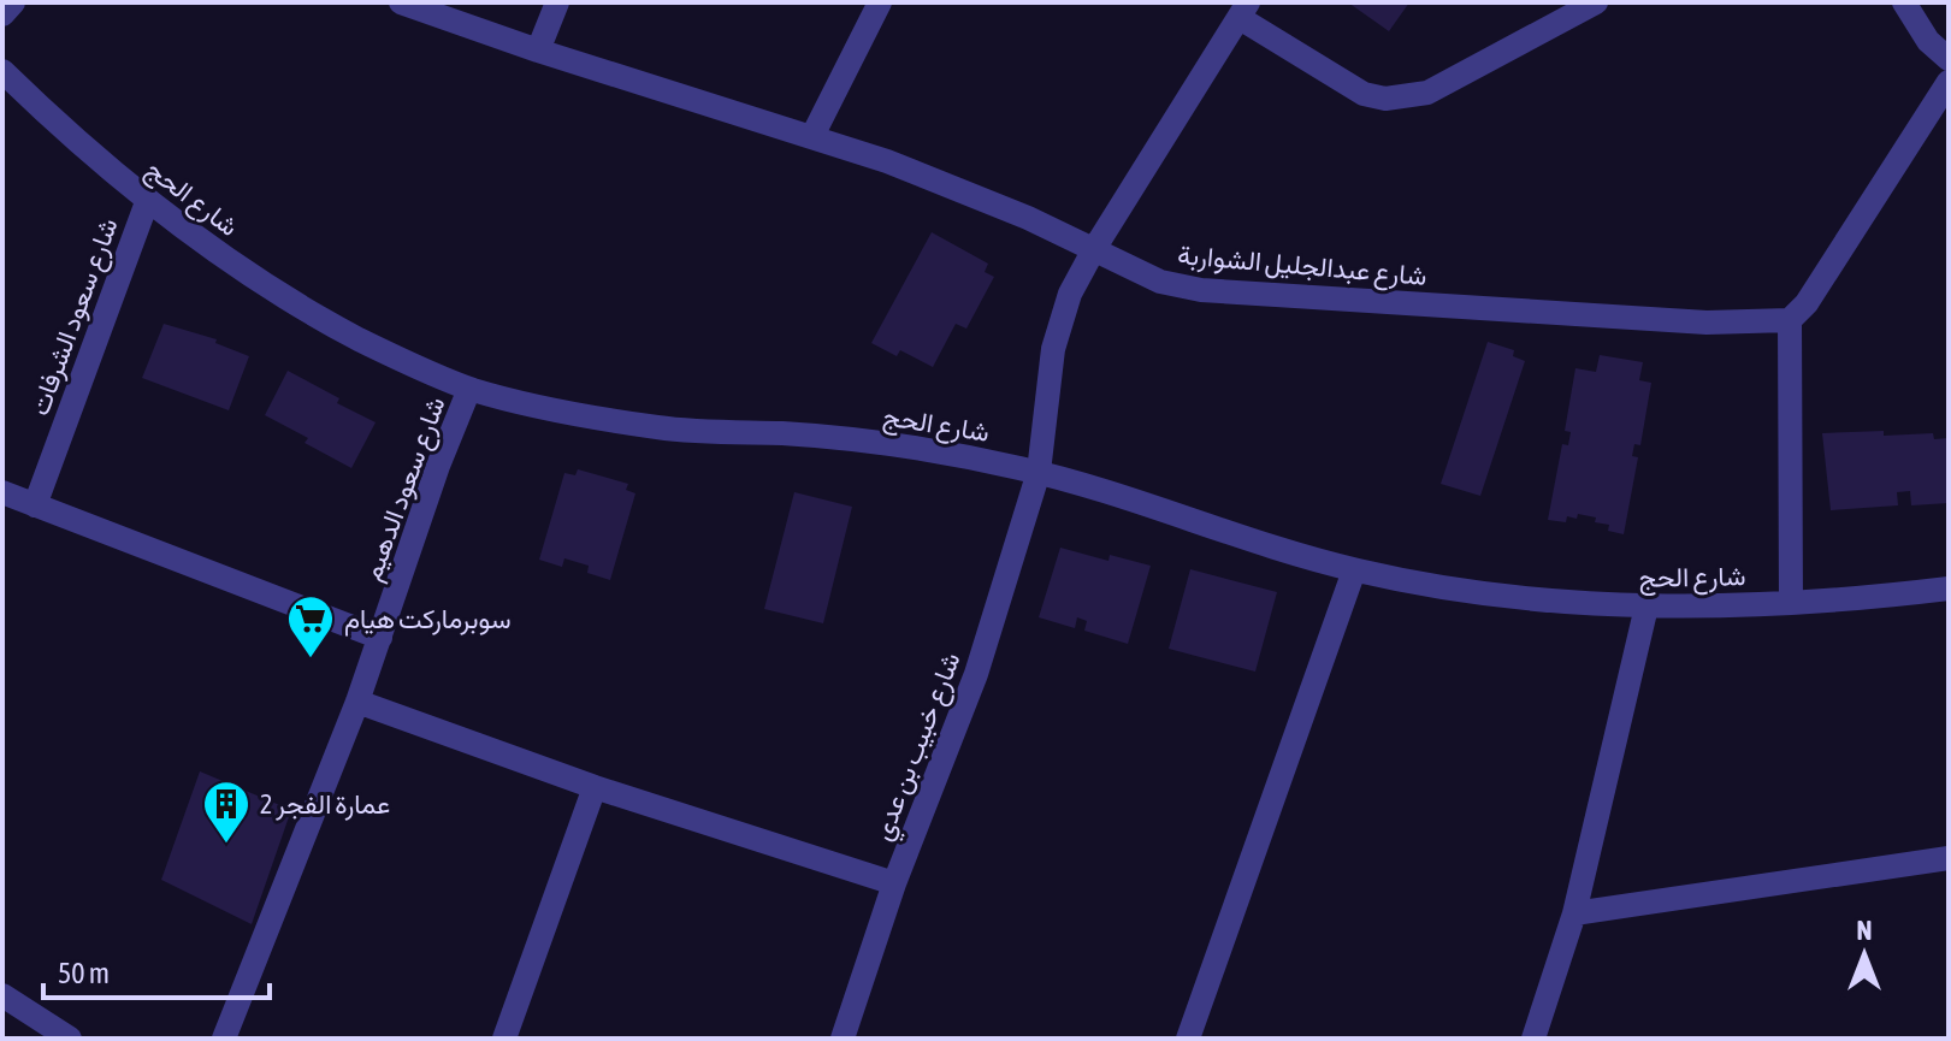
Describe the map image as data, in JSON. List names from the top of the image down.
{
  "streets": {
    "street": [
      "شارع الحج",
      "شارع عبدالجليل الشواربة",
      "شارع سعود الشرفات",
      "شارع سعود الدهيم",
      "شارع خبيب بن عدي"
    ]
  },
  "crossings": [
    ["شارع الحج", "شارع سعود الشرفات"],
    ["شارع الحج", "شارع سعود الدهيم"],
    ["شارع الحج", "شارع خبيب بن عدي"],
    ["شارع عبدالجليل الشواربة", "شارع خبيب بن عدي"]
  ],
  "places": {
    "supermarket": ["سوبرماركت هيام"],
    "building": ["عمارة الفجر 2"]
  },
  "scale_bar": "50 m",
  "north": "top"
}
